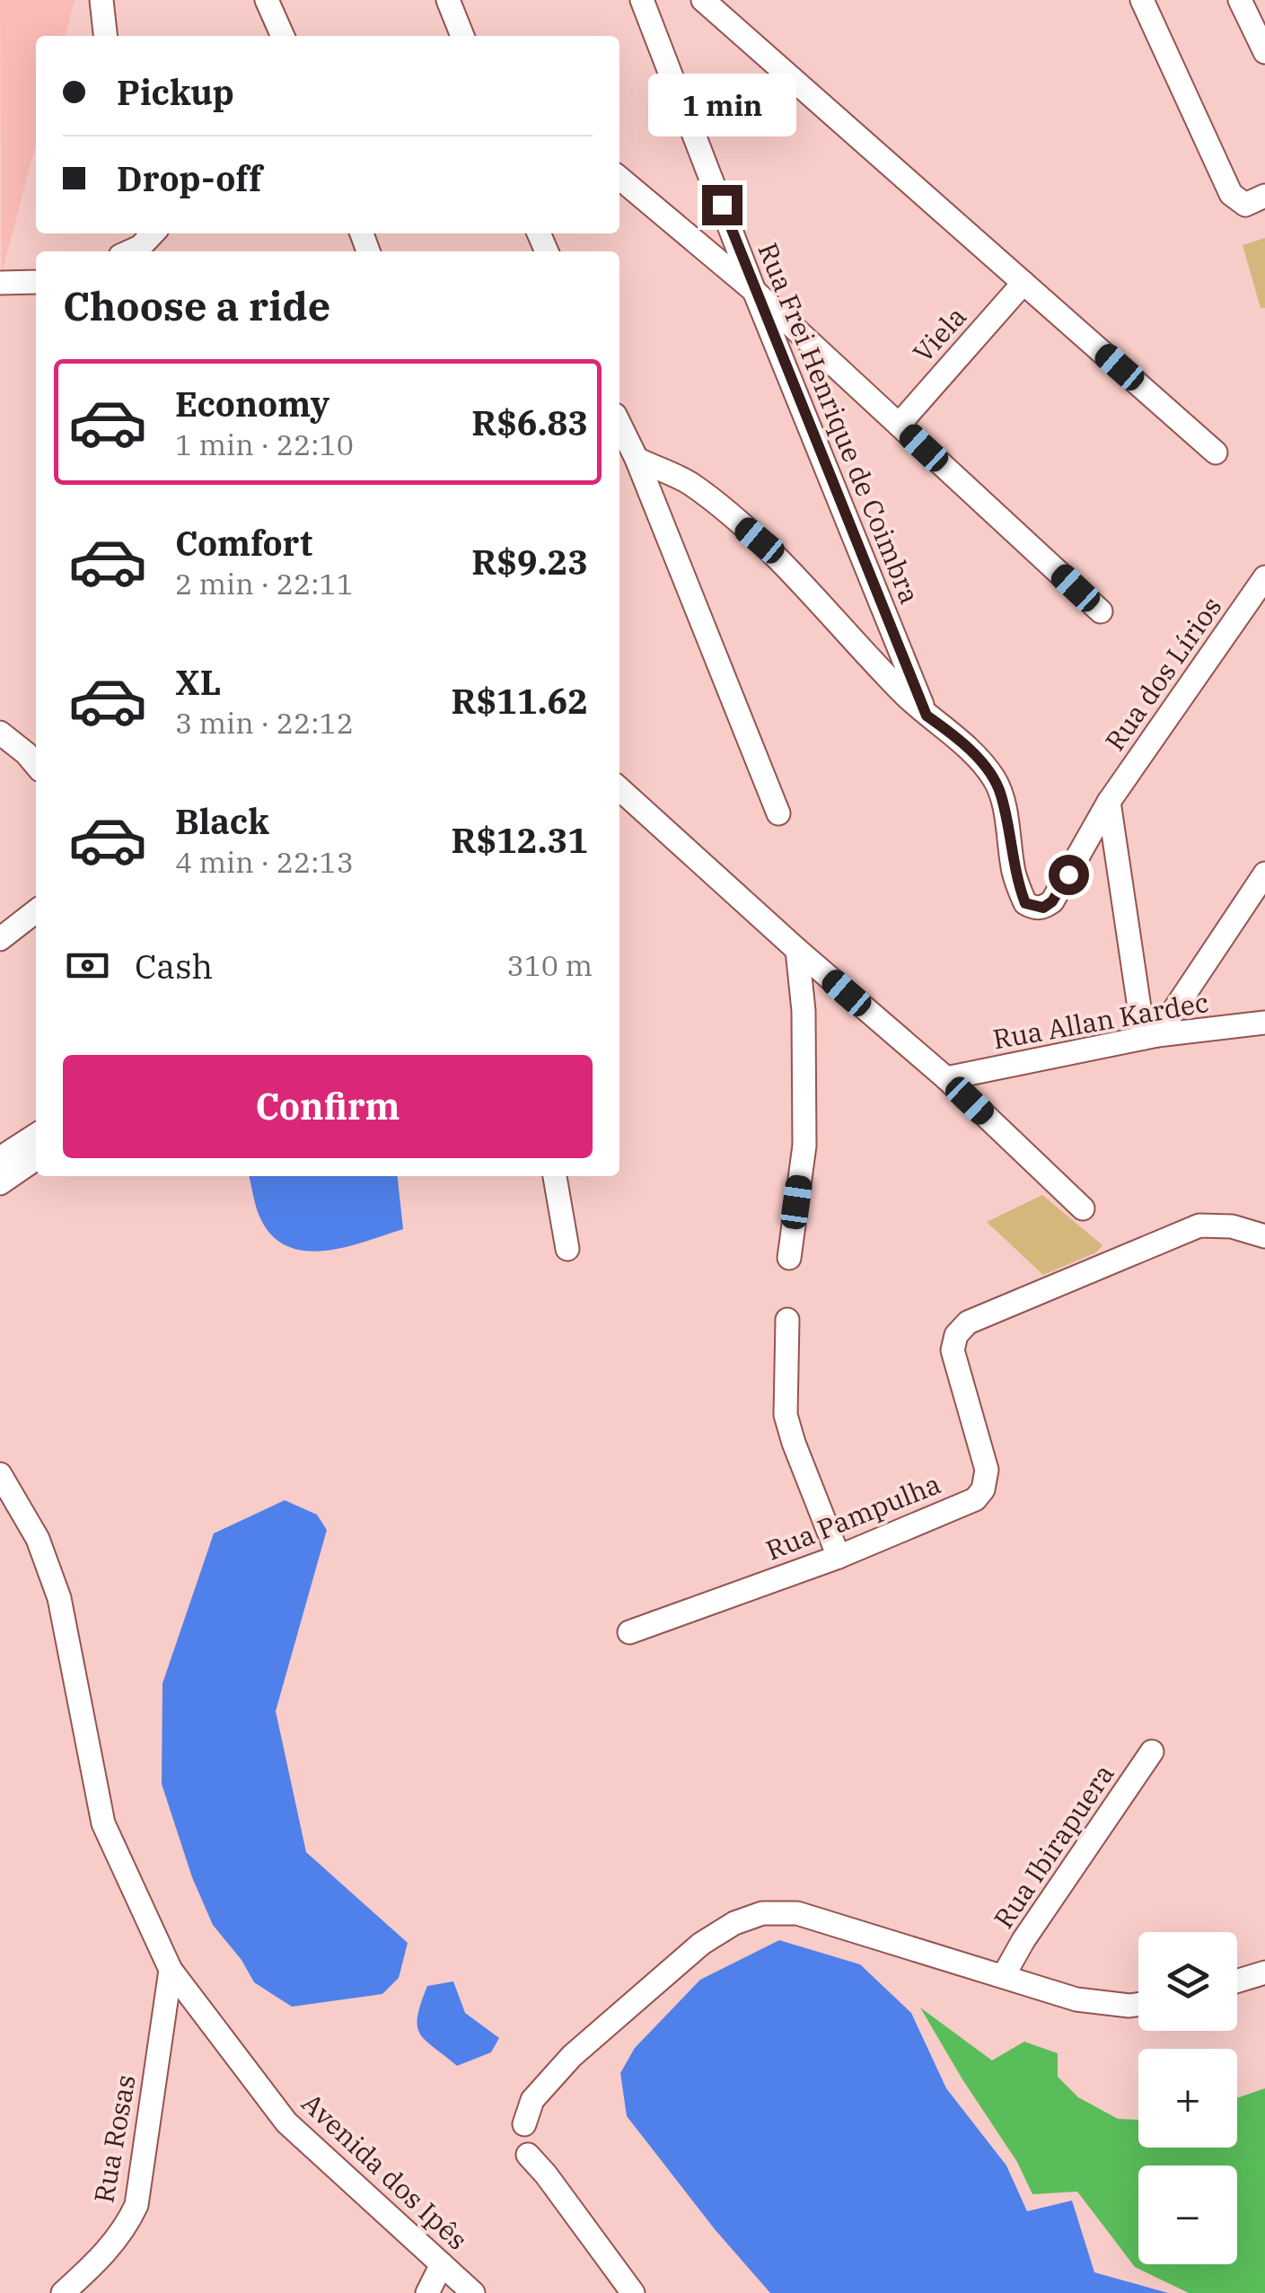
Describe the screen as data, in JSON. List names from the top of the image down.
{
  "streets": {
    "street": [
      "Viela",
      "Rua Frei Henrique de Coimbra",
      "Rua dos Lírios",
      "Rua Allan Kardec",
      "Rua Pampulha",
      "Rua Ibirapuera",
      "Rua Rosas",
      "Avenida dos Ipês"
    ]
  },
  "crossings": [
    ["Rua Frei Henrique de Coimbra", "Rua dos Lírios"],
    ["Rua Rosas", "Avenida dos Ipês"]
  ],
  "page": {
    "banner": ["Pickup", "Drop-off"],
    "bubble": "1 min",
    "heading": "Choose a ride",
    "list": [
      {
        "name": "Economy",
        "note": "1 min · 22:10",
        "value": "R$6.83"
      },
      {
        "name": "Comfort",
        "note": "2 min · 22:11",
        "value": "R$9.23"
      },
      {
        "name": "XL",
        "note": "3 min · 22:12",
        "value": "R$11.62"
      },
      {
        "name": "Black",
        "note": "4 min · 22:13",
        "value": "R$12.31"
      }
    ],
    "pay": ["Cash", "310 m"],
    "buttons": "Confirm",
    "map_buttons": ["+", "−"]
  }
}
